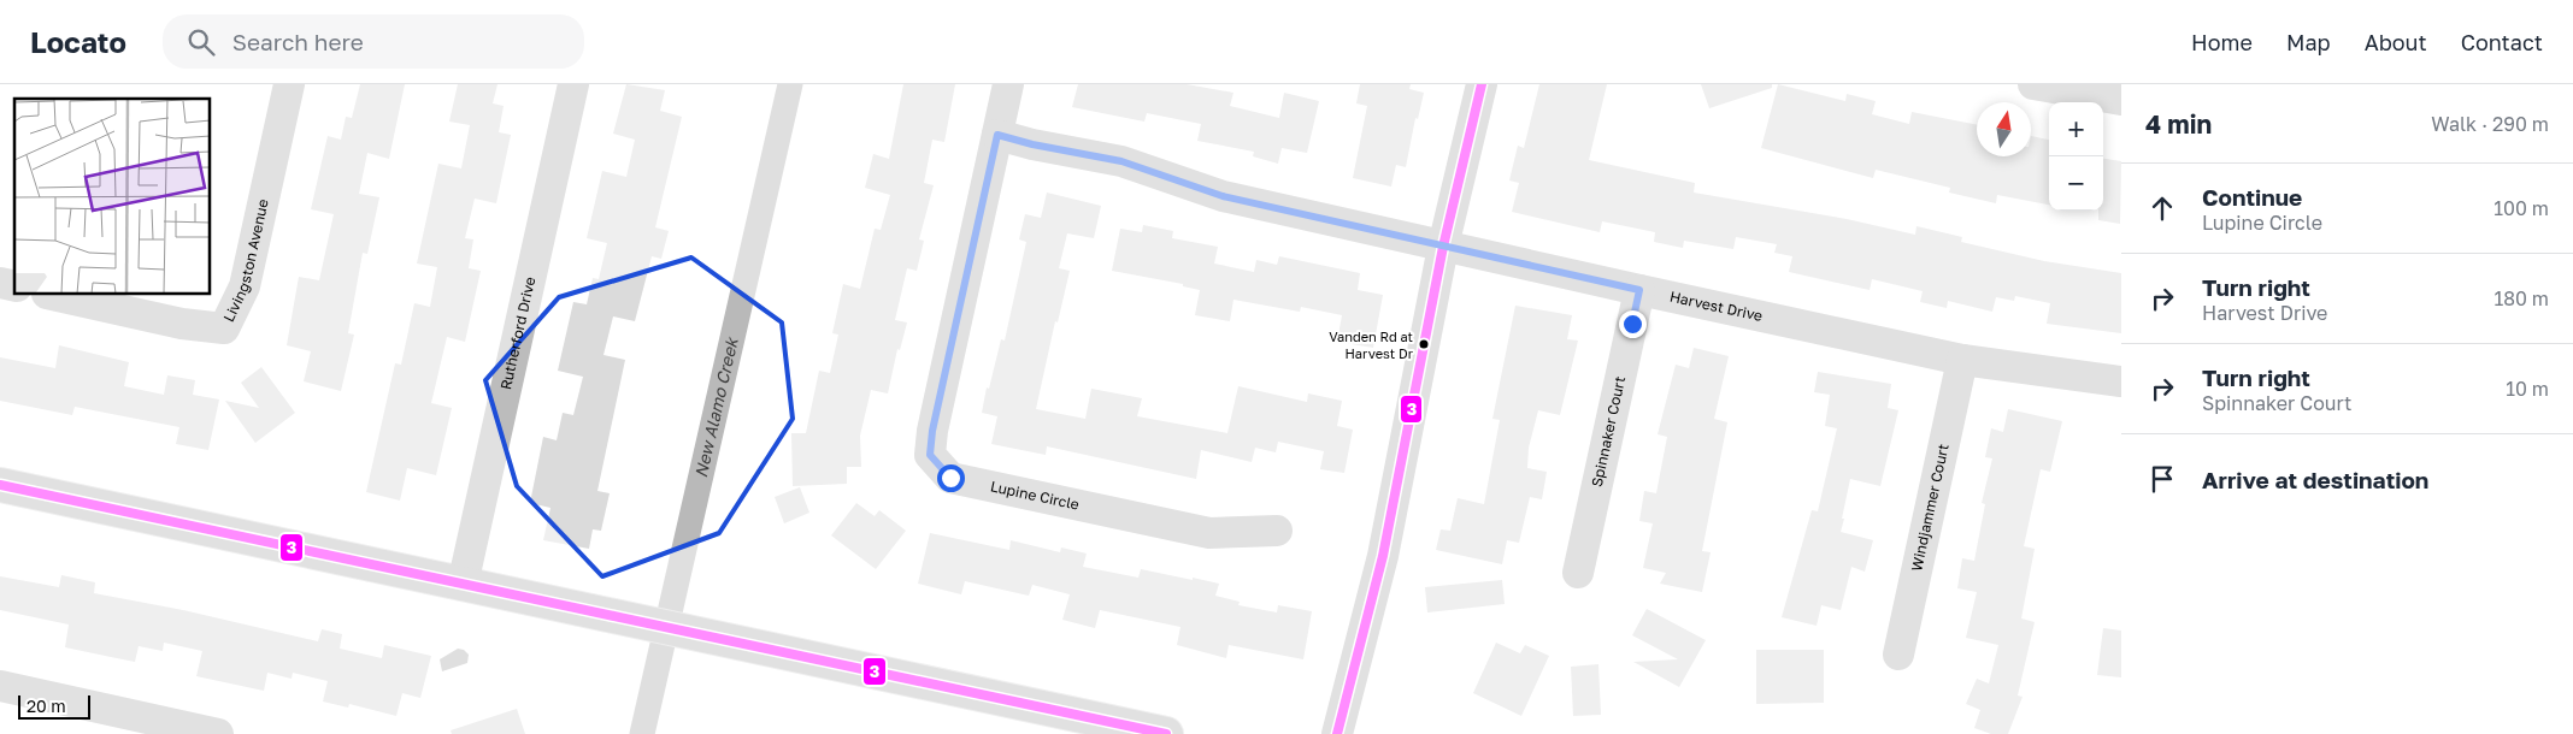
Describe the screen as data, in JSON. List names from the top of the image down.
{
  "streets": {
    "street": [
      "Livingston Avenue",
      "Harvest Drive",
      "Rutherford Drive",
      "Spinnaker Court",
      "Lupine Circle",
      "Windjammer Court"
    ]
  },
  "crossings": [
    ["Harvest Drive", "Spinnaker Court"],
    ["Harvest Drive", "Lupine Circle"],
    ["Harvest Drive", "Windjammer Court"]
  ],
  "water": ["New Alamo Creek"],
  "places": ["Vanden Rd at Harvest Dr"],
  "lines": ["transit line 3"],
  "scale_bar": "20 m",
  "north": "top",
  "page": {
    "header": "Locato",
    "search": "Search here",
    "nav": [
      "Home",
      "Map",
      "About",
      "Contact"
    ],
    "heading": ["4 min", "Walk · 290 m"],
    "map_buttons": ["+", "−"],
    "list": [
      ["Continue", "Lupine Circle", "100 m"],
      ["Turn right", "Harvest Drive", "180 m"],
      ["Turn right", "Spinnaker Court", "10 m"],
      "Arrive at destination"
    ],
    "scale": "20 m"
  }
}
